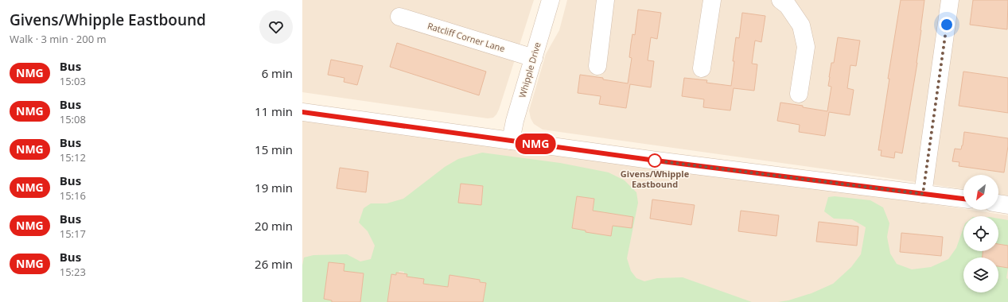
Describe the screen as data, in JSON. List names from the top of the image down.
{
  "streets": {
    "street": ["Ratcliff Corner Lane", "Whipple Drive"]
  },
  "crossings": [
    ["Ratcliff Corner Lane", "Whipple Drive"]
  ],
  "places": ["Givens/Whipple Eastbound"],
  "lines": ["bus line NMG"],
  "north": "bottom left",
  "page": {
    "heading": ["Givens/Whipple Eastbound", "Walk · 3 min · 200 m"],
    "on_map": "NMG",
    "list": [
      {
        "mark": "NMG",
        "name": "Bus",
        "note": "15:03",
        "value": "6 min"
      },
      {
        "mark": "NMG",
        "name": "Bus",
        "note": "15:08",
        "value": "11 min"
      },
      {
        "mark": "NMG",
        "name": "Bus",
        "note": "15:12",
        "value": "15 min"
      },
      {
        "mark": "NMG",
        "name": "Bus",
        "note": "15:16",
        "value": "19 min"
      },
      {
        "mark": "NMG",
        "name": "Bus",
        "note": "15:17",
        "value": "20 min"
      },
      {
        "mark": "NMG",
        "name": "Bus",
        "note": "15:23",
        "value": "26 min"
      }
    ]
  }
}
